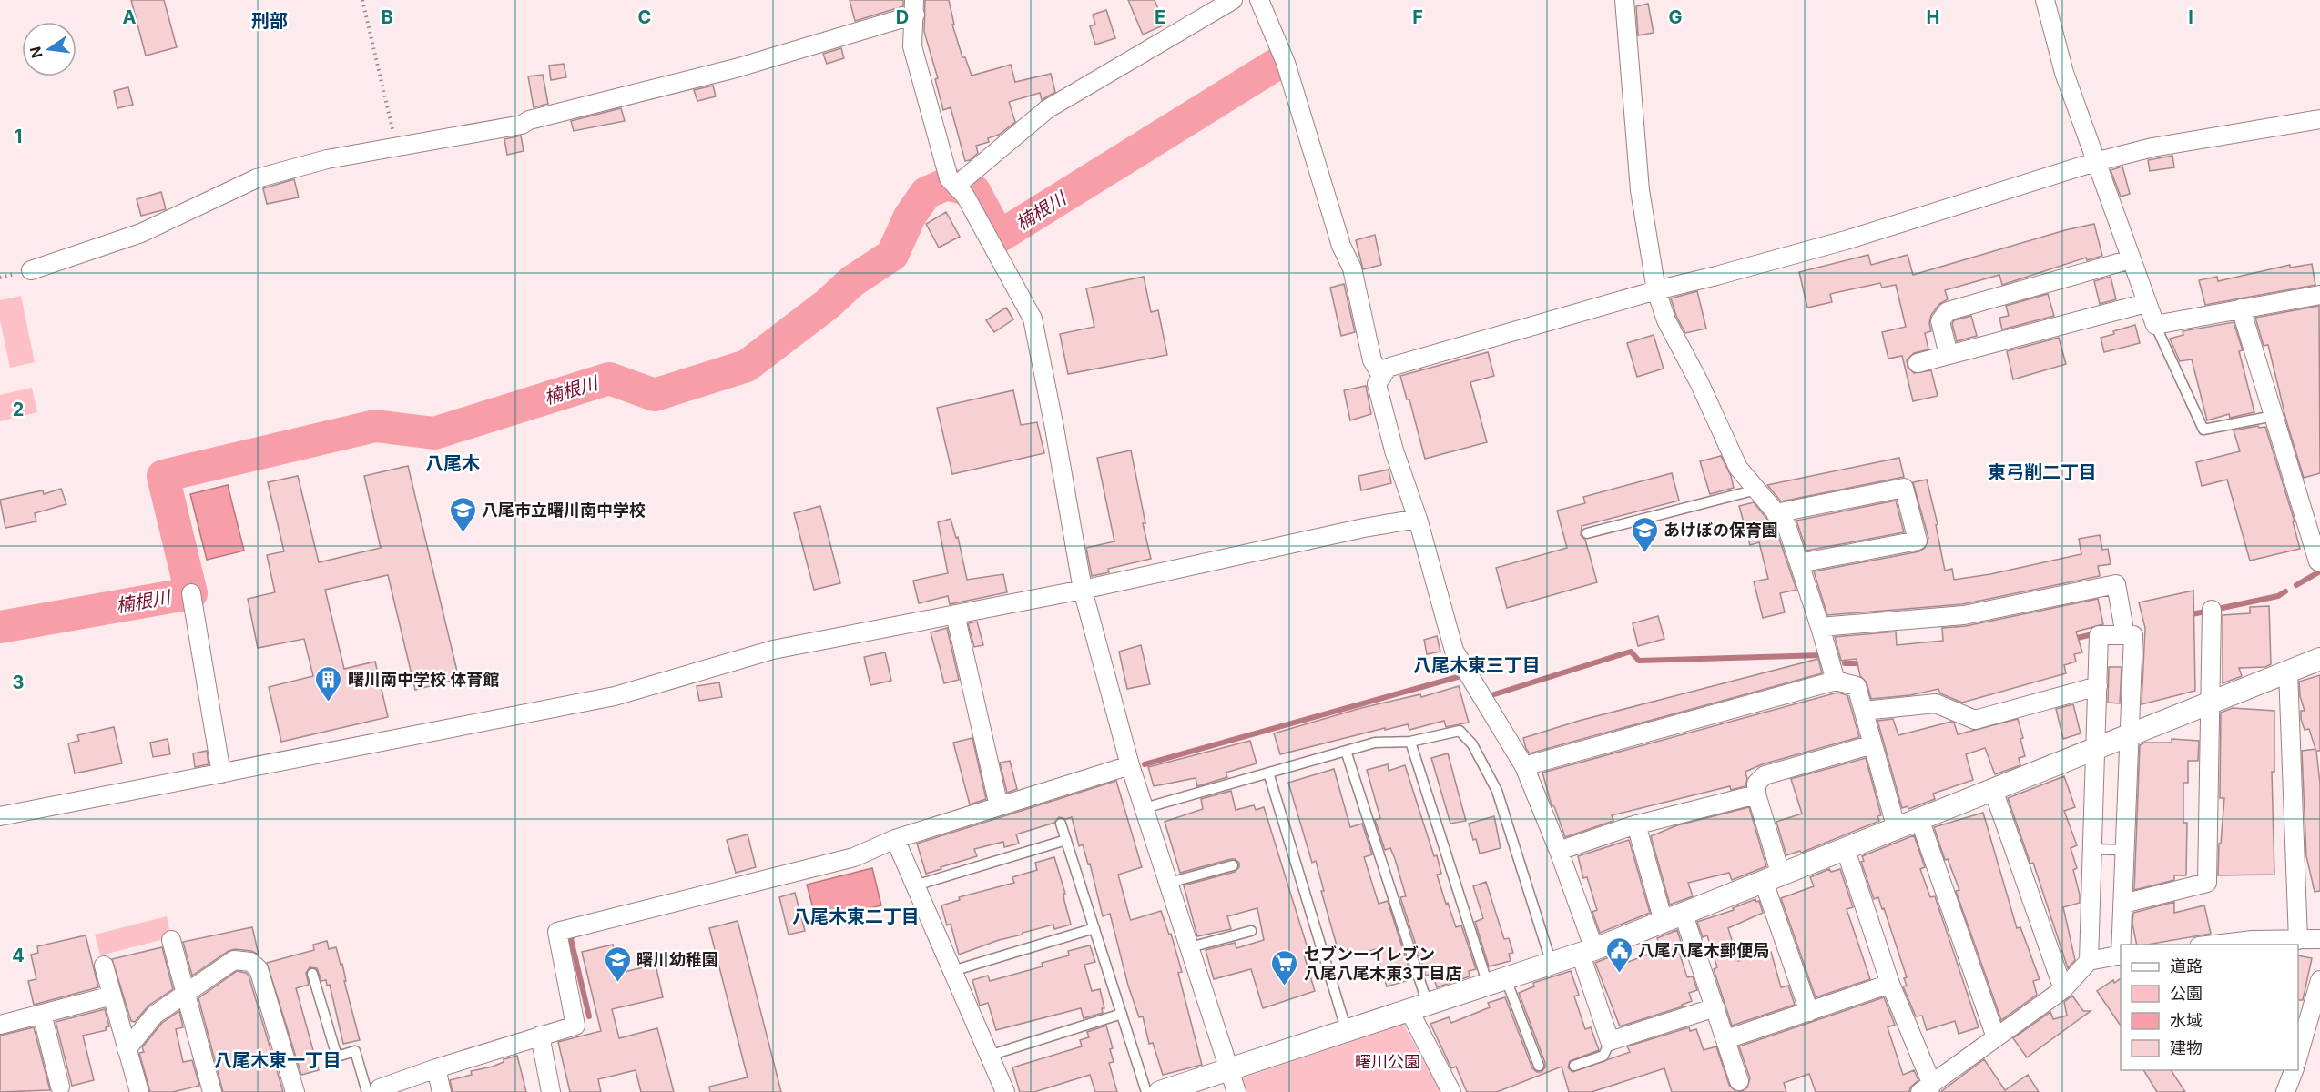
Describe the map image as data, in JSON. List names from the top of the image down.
{
  "districts": [
    "刑部",
    "八尾木",
    "東弓削二丁目",
    "八尾木東三丁目",
    "八尾木東二丁目",
    "八尾木東一丁目"
  ],
  "water": ["楠根川"],
  "parks": ["曙川公園"],
  "places": {
    "school or university": ["八尾市立曙川南中学校", "あけぼの保育園", "曙川幼稚園"],
    "building": ["曙川南中学校 体育館"],
    "public building": ["八尾八尾木郵便局"],
    "supermarket": ["セブンーイレブン 八尾八尾木東3丁目店"]
  },
  "legend": [
    "道路",
    "公園",
    "水域",
    "建物"
  ],
  "north": "left",
  "grid": {
    "columns": [
      "A",
      "B",
      "C",
      "D",
      "E",
      "F",
      "G",
      "H",
      "I"
    ],
    "rows": [
      "1",
      "2",
      "3",
      "4"
    ]
  }
}
